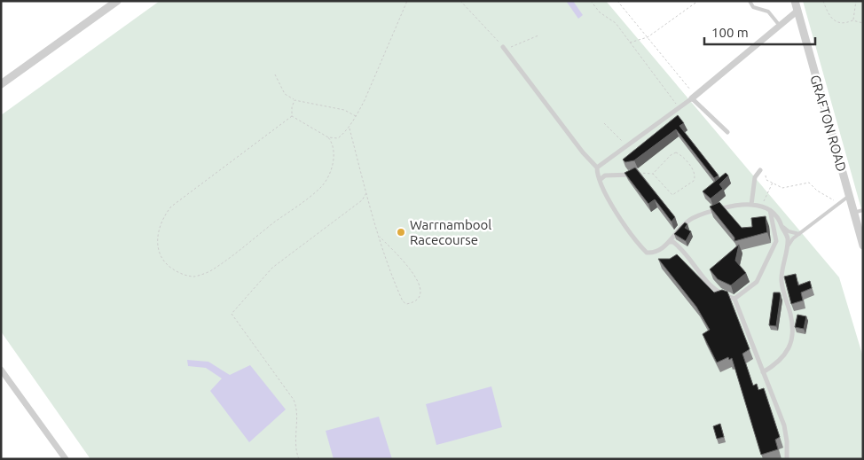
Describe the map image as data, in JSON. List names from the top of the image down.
{
  "streets": {
    "street": ["GRAFTON ROAD"]
  },
  "places": ["Warrnambool Racecourse"],
  "scale_bar": "100 m"
}
